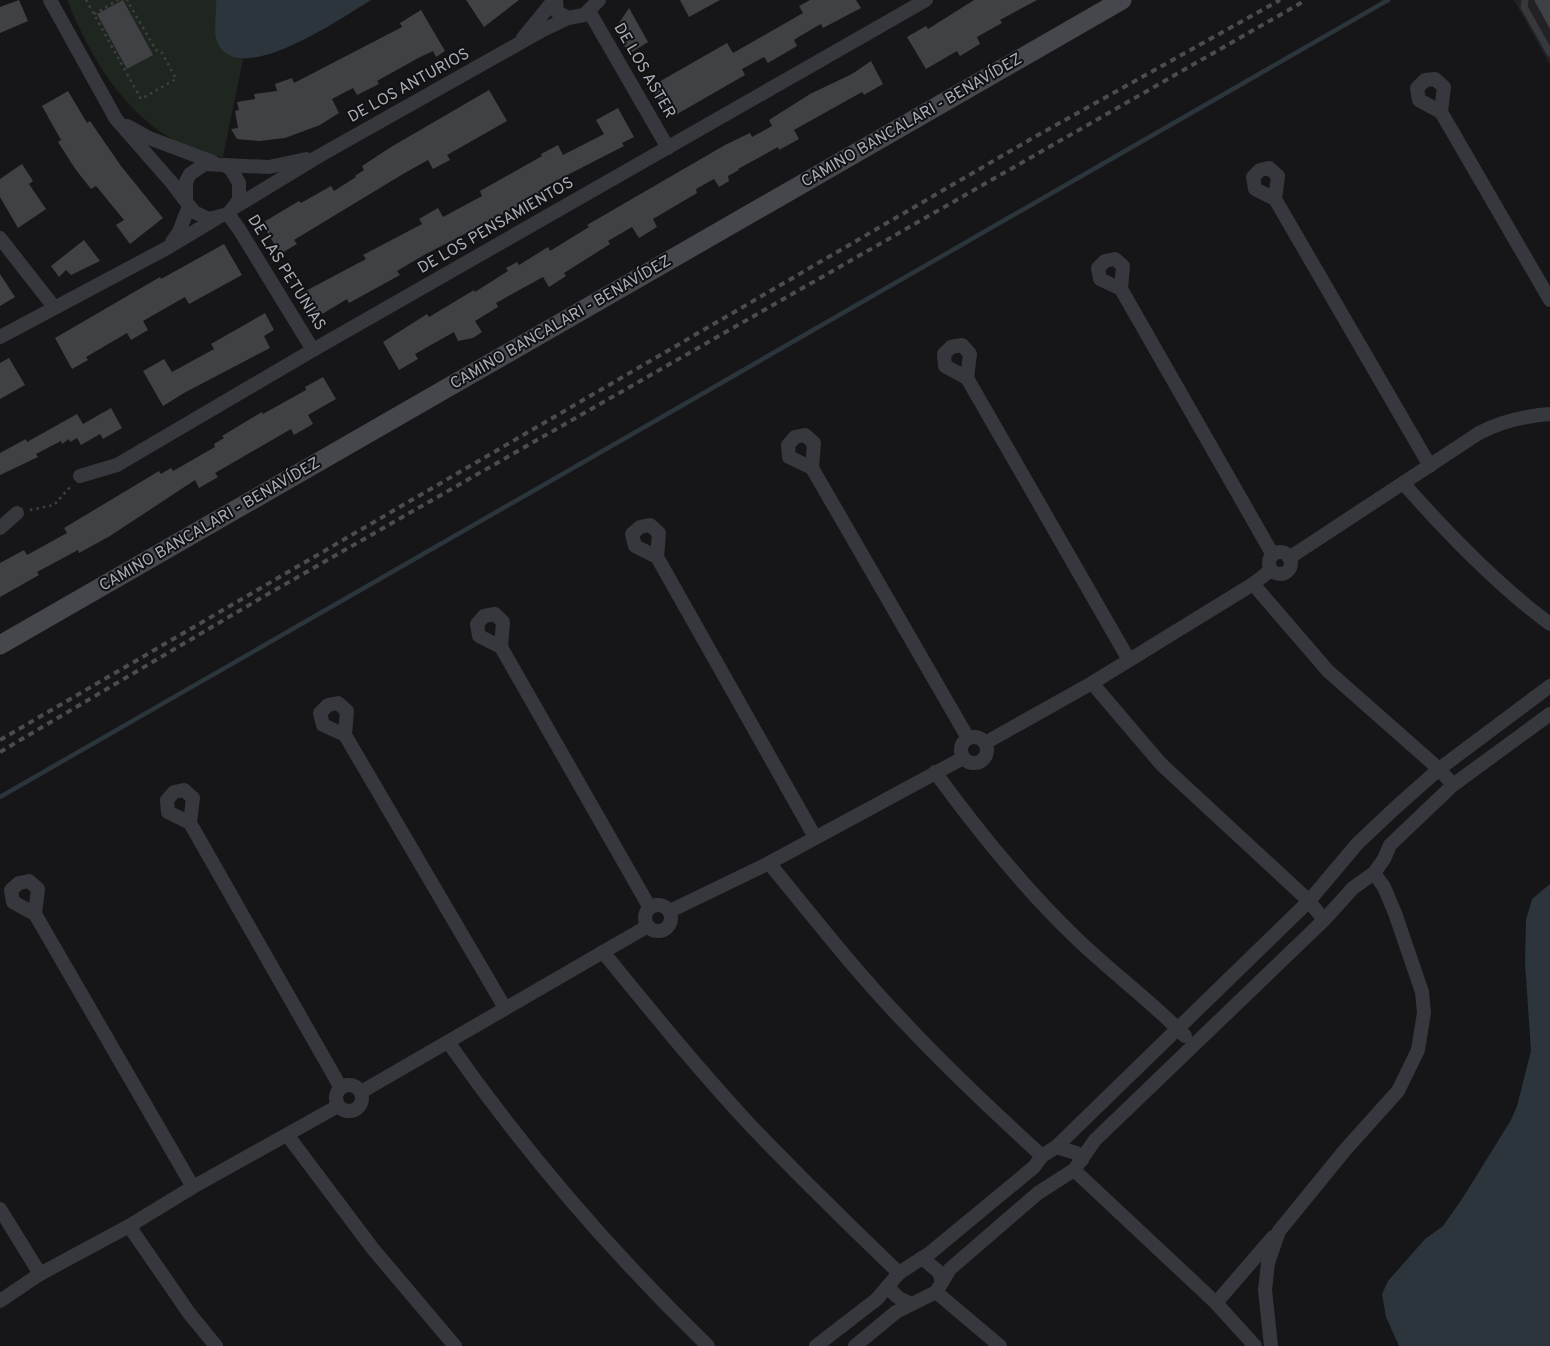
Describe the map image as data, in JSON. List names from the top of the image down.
{
  "streets": {
    "main road": ["CAMINO BANCALARI - BENAVÍDEZ"],
    "street": [
      "DE LOS ASTER",
      "DE LOS ANTURIOS",
      "DE LOS PENSAMIENTOS",
      "DE LAS PETUNIAS"
    ]
  },
  "crossings": [
    ["DE LOS ASTER", "DE LOS ANTURIOS"],
    ["DE LOS ASTER", "DE LOS PENSAMIENTOS"],
    ["DE LOS PENSAMIENTOS", "DE LAS PETUNIAS"]
  ]
}
